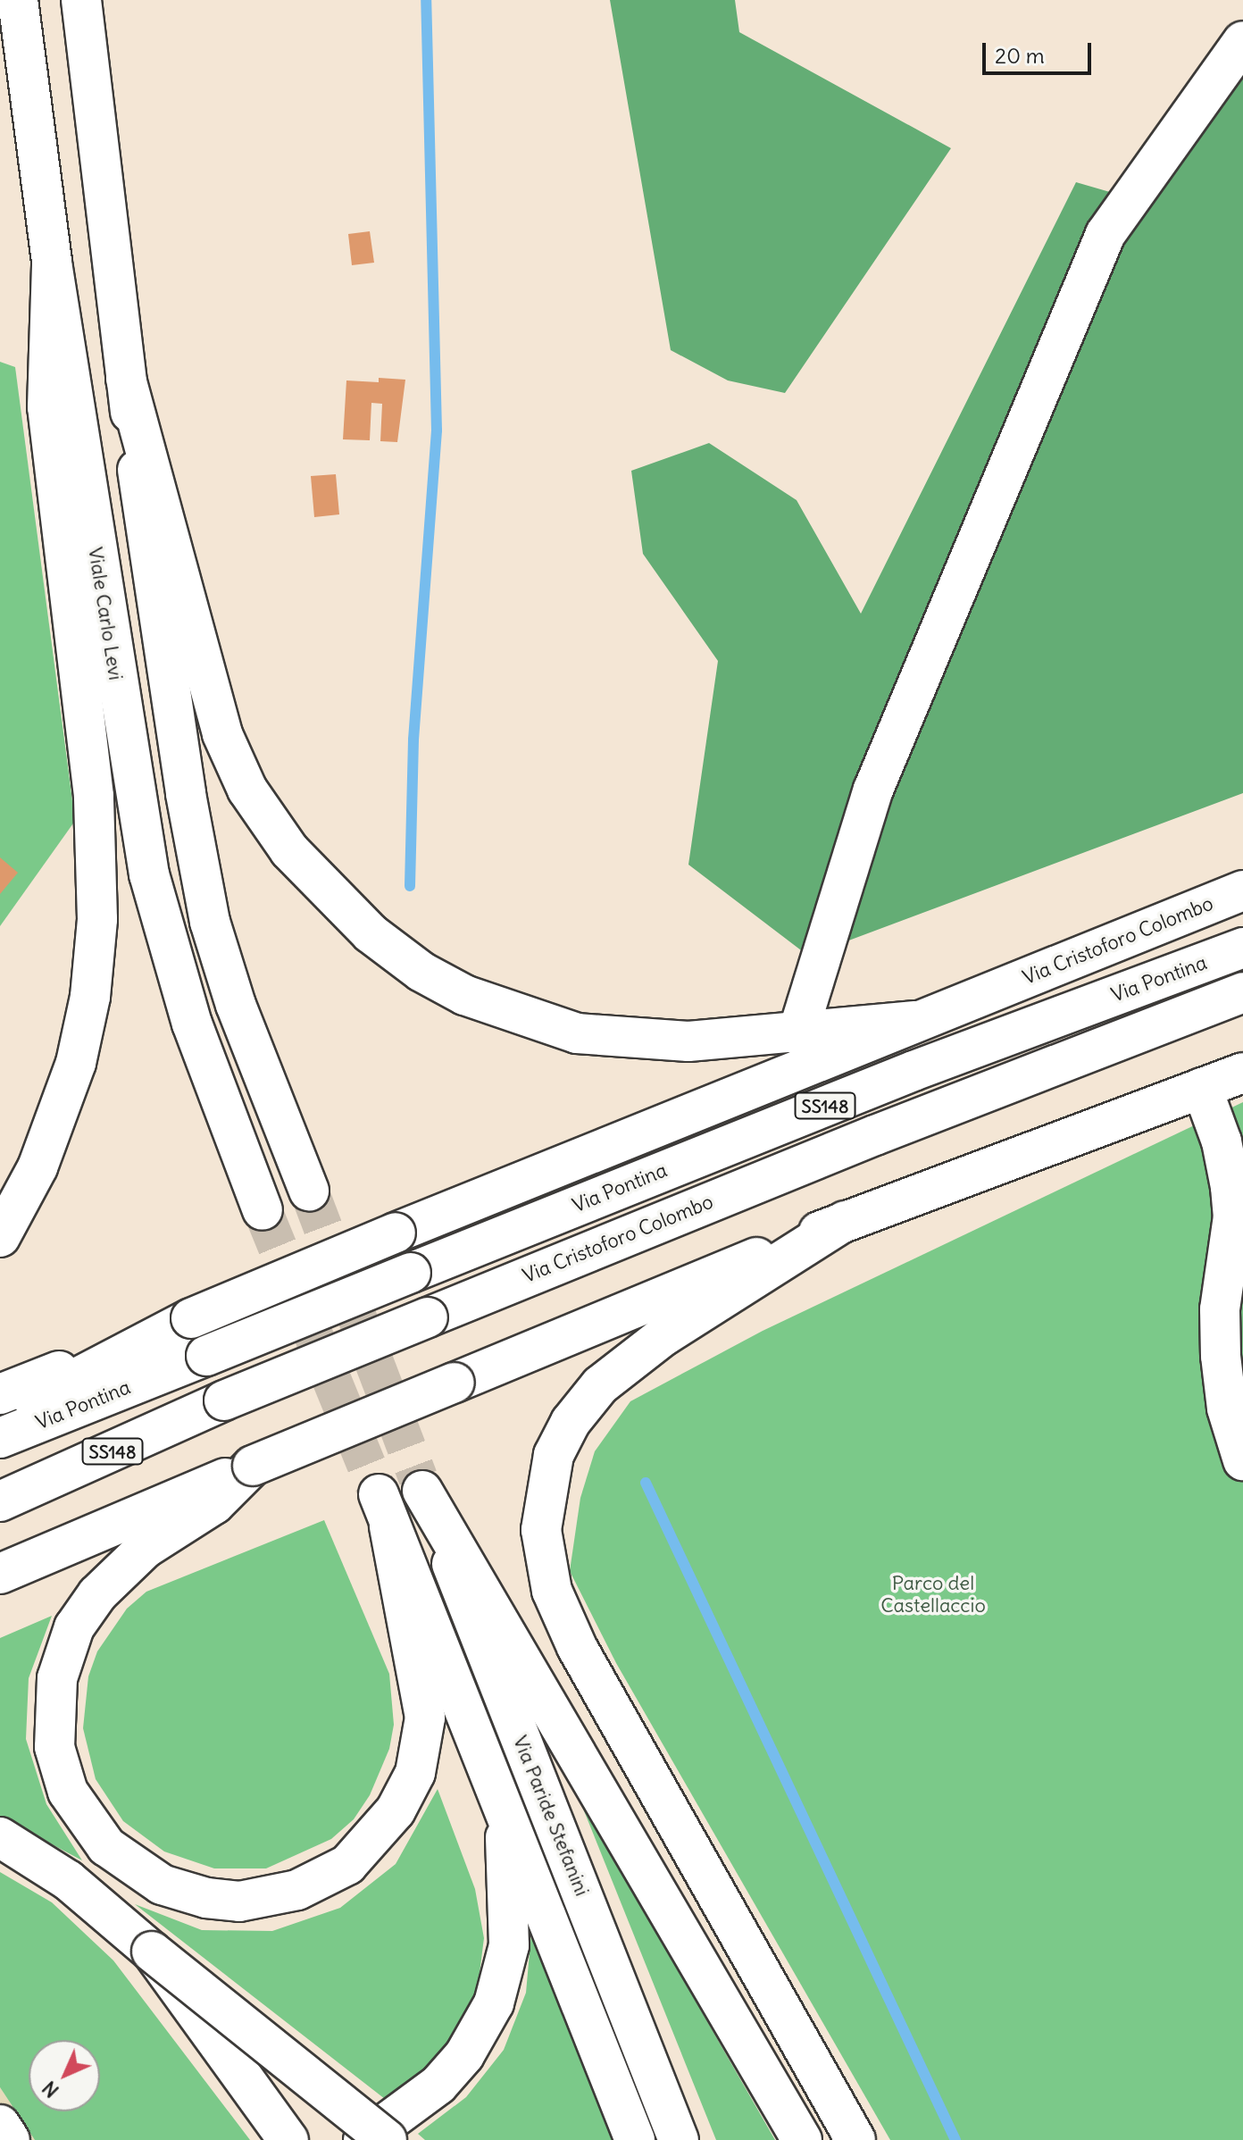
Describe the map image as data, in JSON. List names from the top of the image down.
{
  "streets": {
    "main road": [
      "Viale Carlo Levi",
      "Via Cristoforo Colombo",
      "Via Pontina",
      "SS148",
      "Via Paride Stefanini"
    ]
  },
  "parks": ["Parco del Castellaccio"],
  "scale_bar": "20 m",
  "north": "bottom left"
}
